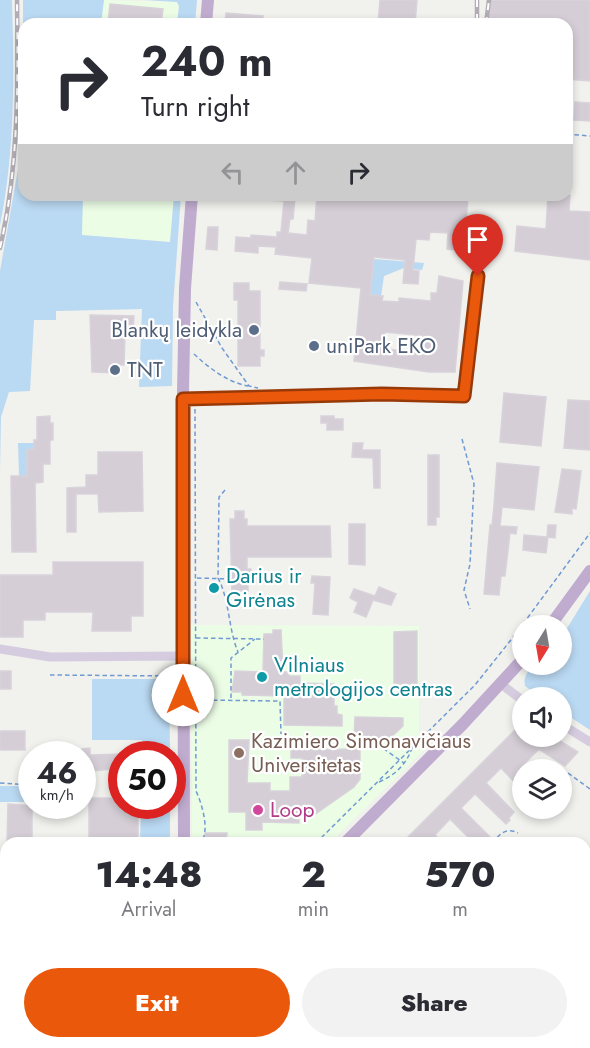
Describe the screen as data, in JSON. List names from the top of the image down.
{
  "places": [
    "Blankų leidykla",
    "uniPark EKO",
    "TNT",
    "Darius ir Girėnas",
    "Vilniaus metrologijos centras",
    "Kazimiero Simonavičiaus Universitetas",
    "Loop"
  ],
  "north": "bottom",
  "page": {
    "turn": ["240 m", "Turn right"],
    "speed": "46 km/h",
    "limit": "50",
    "eta": [
      "14:48",
      "Arrival",
      "2",
      "min",
      "570",
      "m"
    ],
    "buttons": ["Exit", "Share"]
  }
}
